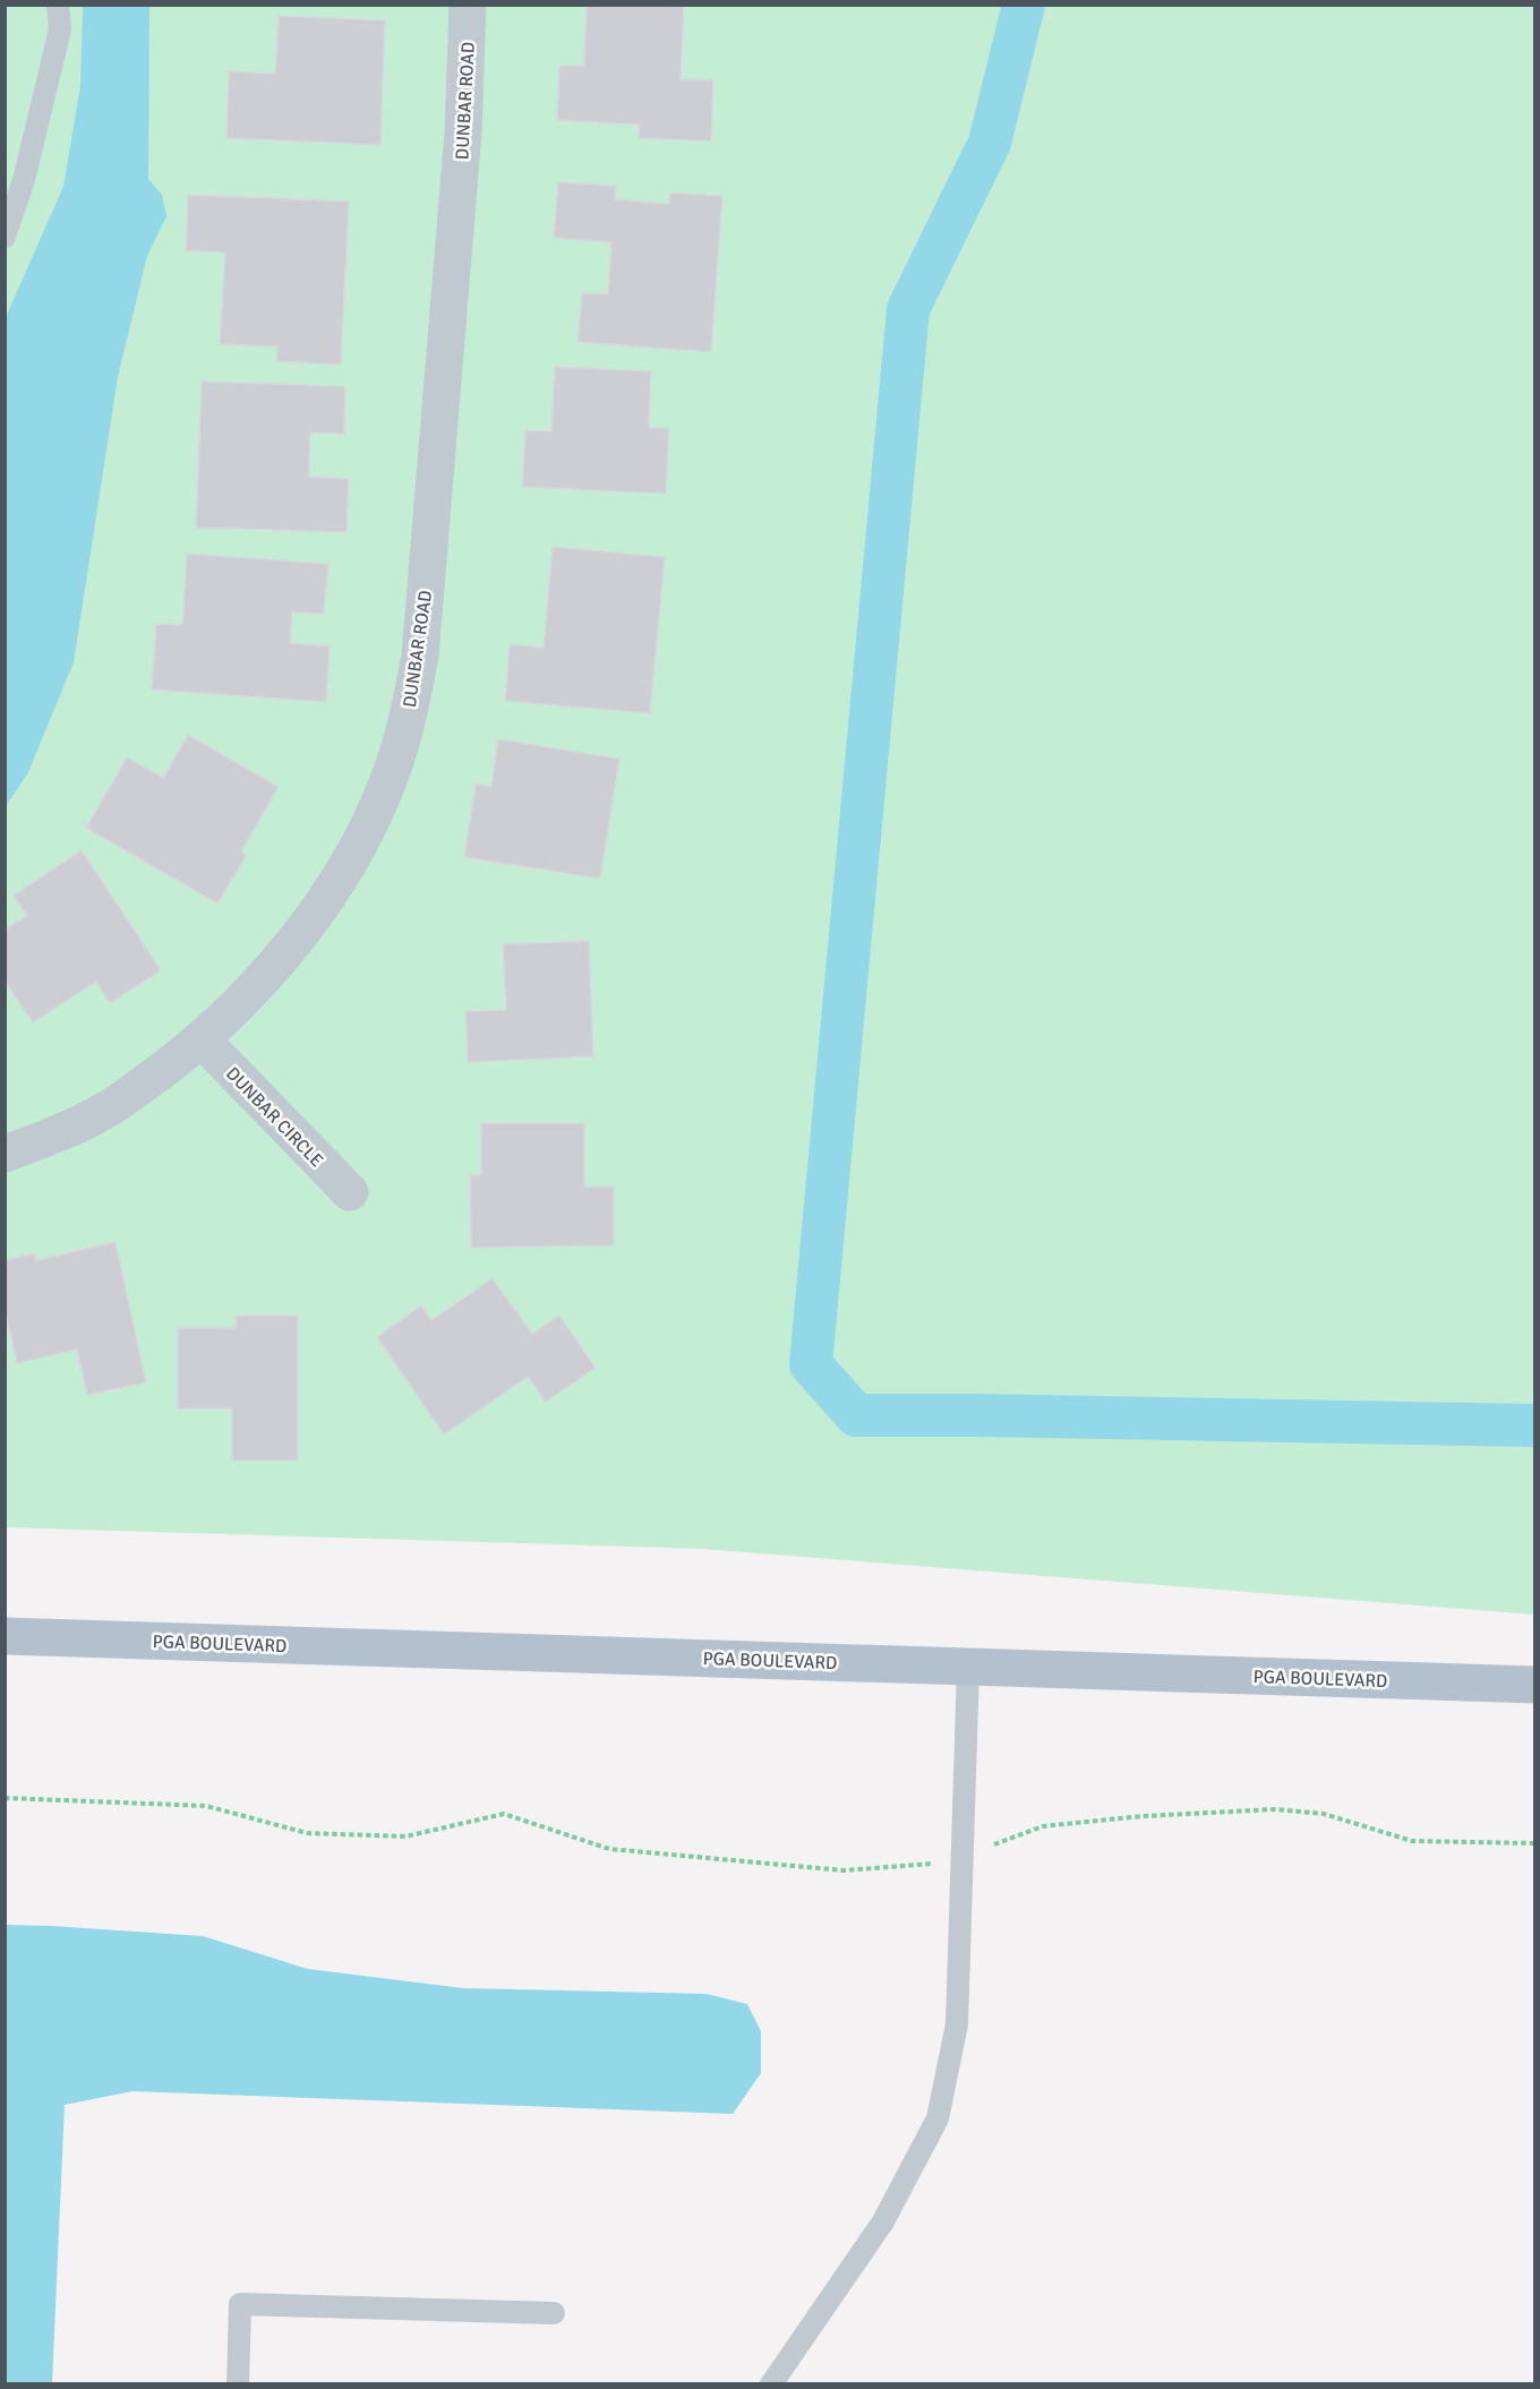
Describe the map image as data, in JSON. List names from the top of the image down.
{
  "streets": {
    "main road": ["PGA BOULEVARD"],
    "street": ["DUNBAR ROAD", "DUNBAR CIRCLE"]
  },
  "crossings": [
    ["DUNBAR ROAD", "DUNBAR CIRCLE"]
  ]
}
